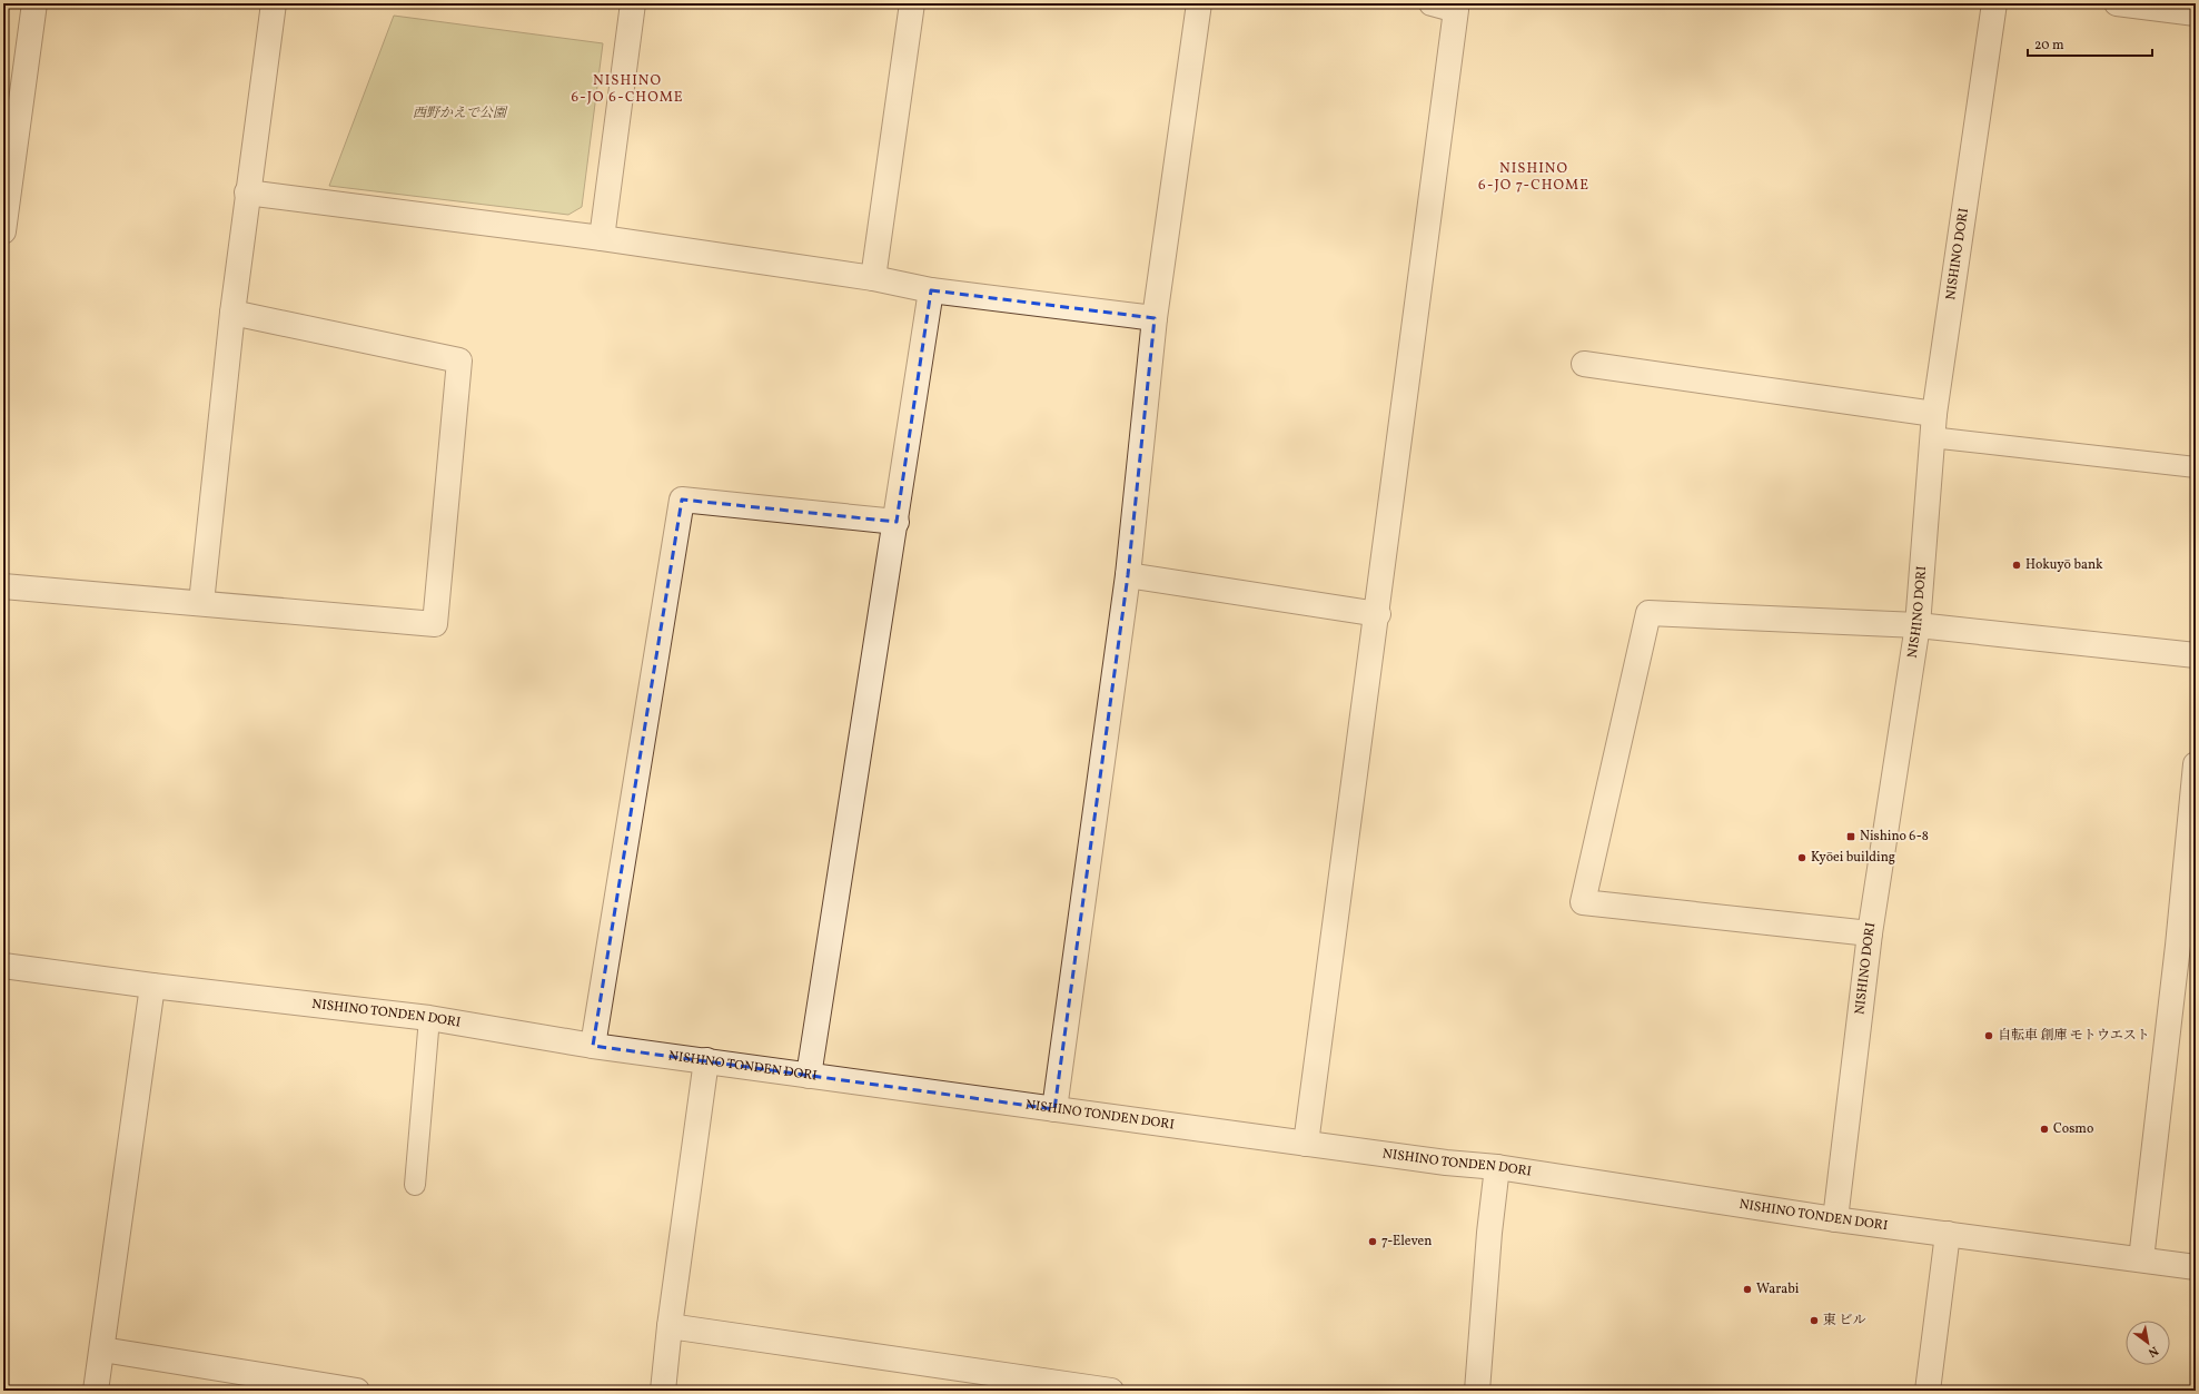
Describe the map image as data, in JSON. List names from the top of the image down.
{
  "streets": {
    "street": ["NISHINO DORI", "NISHINO TONDEN DORI"]
  },
  "crossings": [
    ["NISHINO DORI", "NISHINO TONDEN DORI"]
  ],
  "districts": ["NISHINO 6-JO 6-CHOME", "NISHINO 6-JO 7-CHOME"],
  "parks": ["西野かえで公園"],
  "places": {
    "other": [
      "Hokuyō bank",
      "Kyōei building",
      "自転車 創庫 モトウエスト",
      "Cosmo",
      "7-Eleven",
      "Warabi",
      "東 ビル"
    ],
    "transit": ["Nishino 6-8"]
  },
  "scale_bar": "20 m",
  "north": "bottom right"
}
